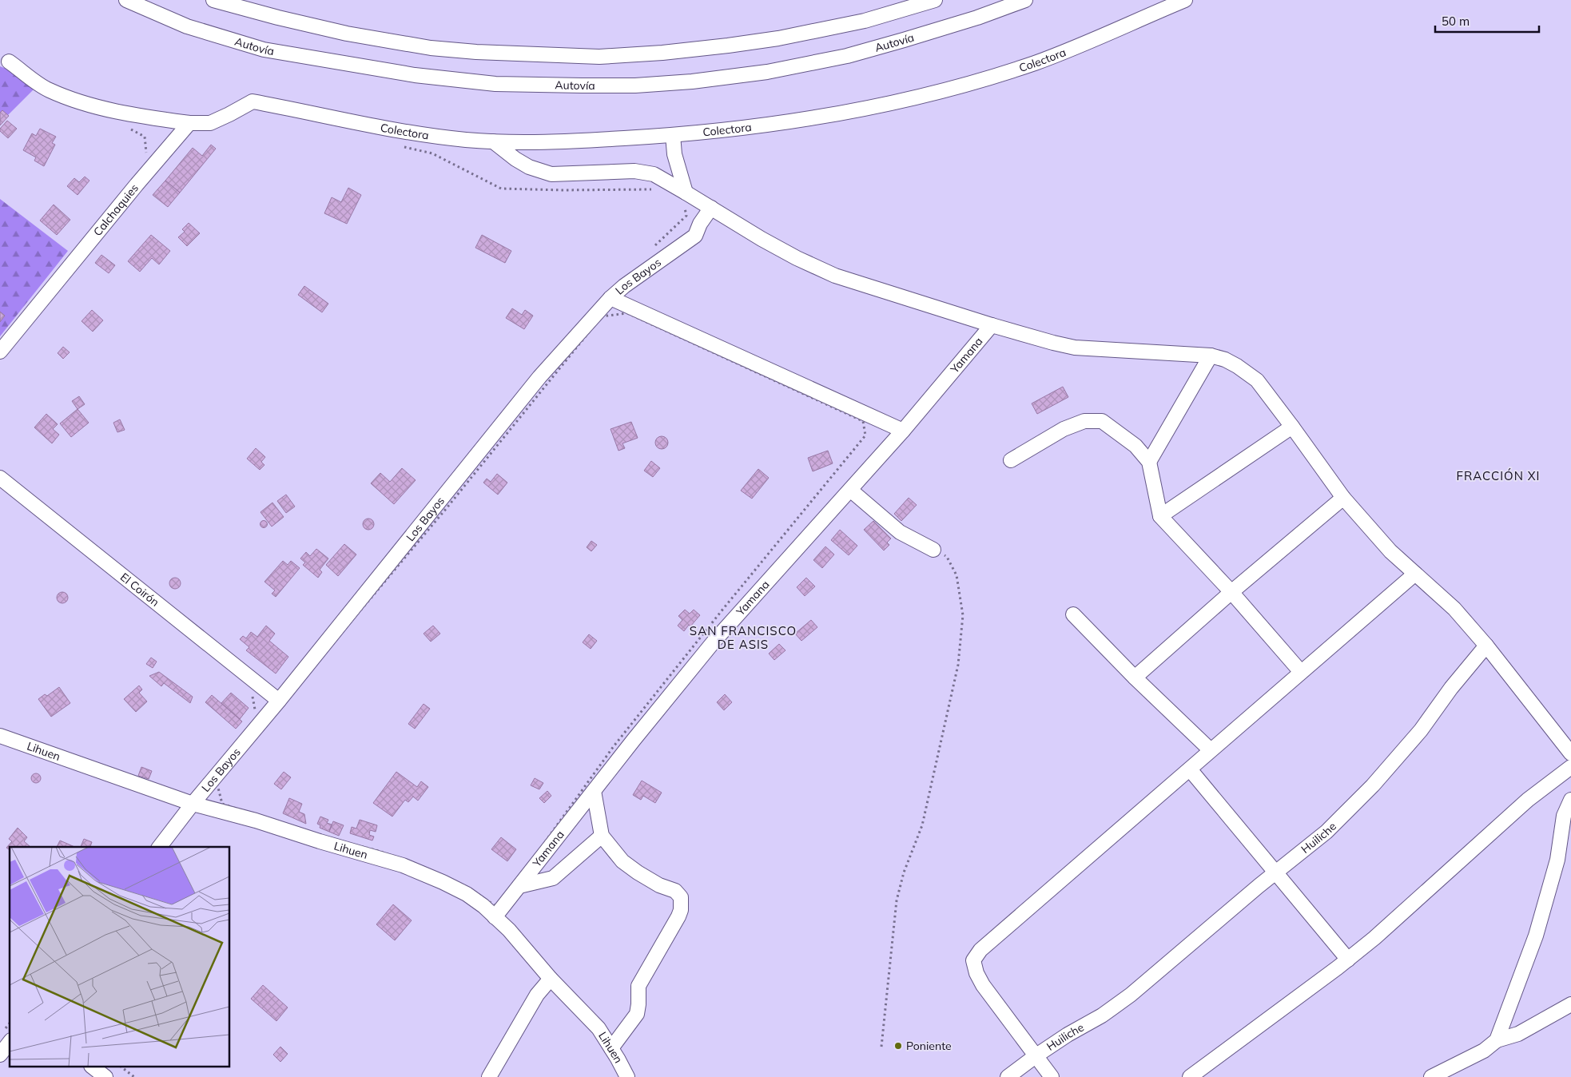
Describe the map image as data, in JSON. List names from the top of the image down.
{
  "streets": {
    "street": [
      "Autovía",
      "Colectora",
      "Calchaquies",
      "Los Bayos",
      "Yamana",
      "El Coirón",
      "Lihuen",
      "Huiliche"
    ]
  },
  "crossings": [
    ["Colectora", "Calchaquies"],
    ["Los Bayos", "El Coirón"],
    ["Los Bayos", "Lihuen"],
    ["Yamana", "Lihuen"]
  ],
  "districts": ["FRACCIÓN XI", "SAN FRANCISCO DE ASIS"],
  "places": ["Poniente"],
  "scale_bar": "50 m"
}
